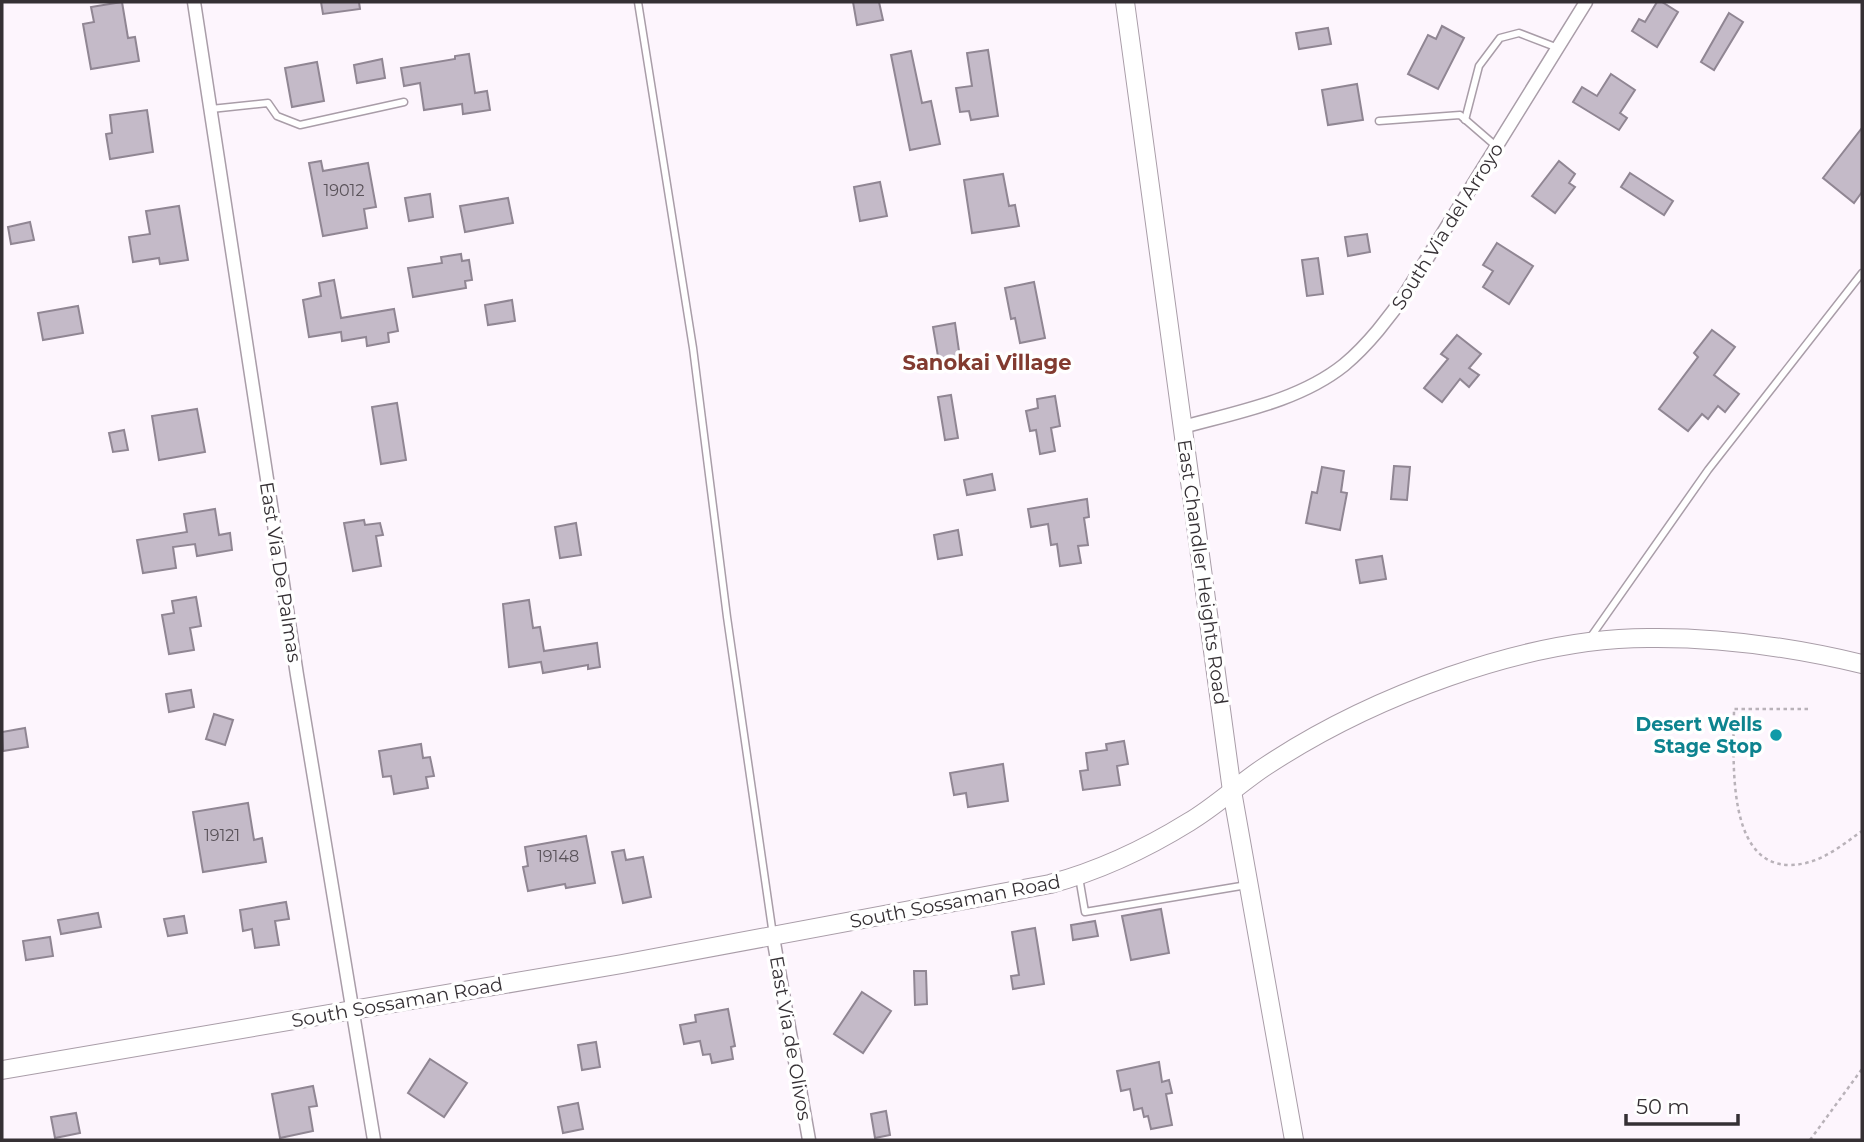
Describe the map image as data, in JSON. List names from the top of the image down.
{
  "streets": {
    "main road": ["East Chandler Heights Road", "South Sossaman Road"],
    "street": ["South Via del Arroyo", "East Via De Palmas", "East Via de Olivos"]
  },
  "crossings": [
    ["South Via del Arroyo", "East Chandler Heights Road"],
    ["East Via De Palmas", "South Sossaman Road"],
    ["East Chandler Heights Road", "South Sossaman Road"],
    ["South Sossaman Road", "East Via de Olivos"]
  ],
  "districts": ["Sanokai Village"],
  "places": ["Desert Wells Stage Stop"],
  "house_numbers": ["19012", "19121", "19148"],
  "scale_bar": "50 m"
}
